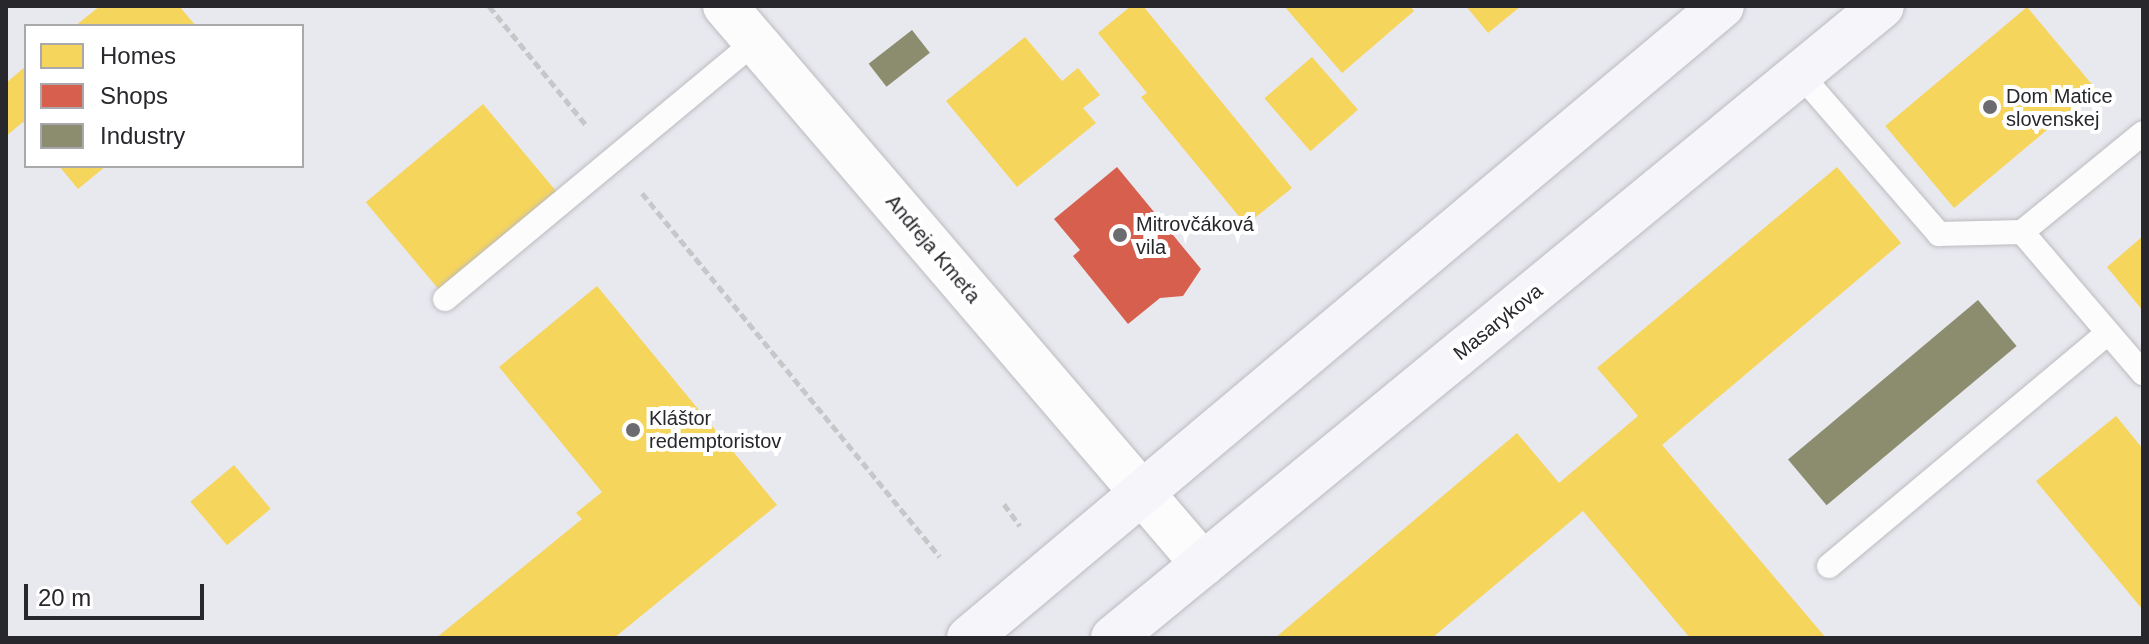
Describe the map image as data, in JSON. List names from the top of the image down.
{
  "streets": {
    "main road": ["Masarykova"],
    "street": ["Andreja Kmeťa"]
  },
  "crossings": [
    ["Andreja Kmeťa", "Masarykova"]
  ],
  "places": ["Dom Matice slovenskej", "Mitrovčáková vila", "Kláštor redemptoristov"],
  "legend": ["Homes", "Shops", "Industry"],
  "scale_bar": "20 m"
}
